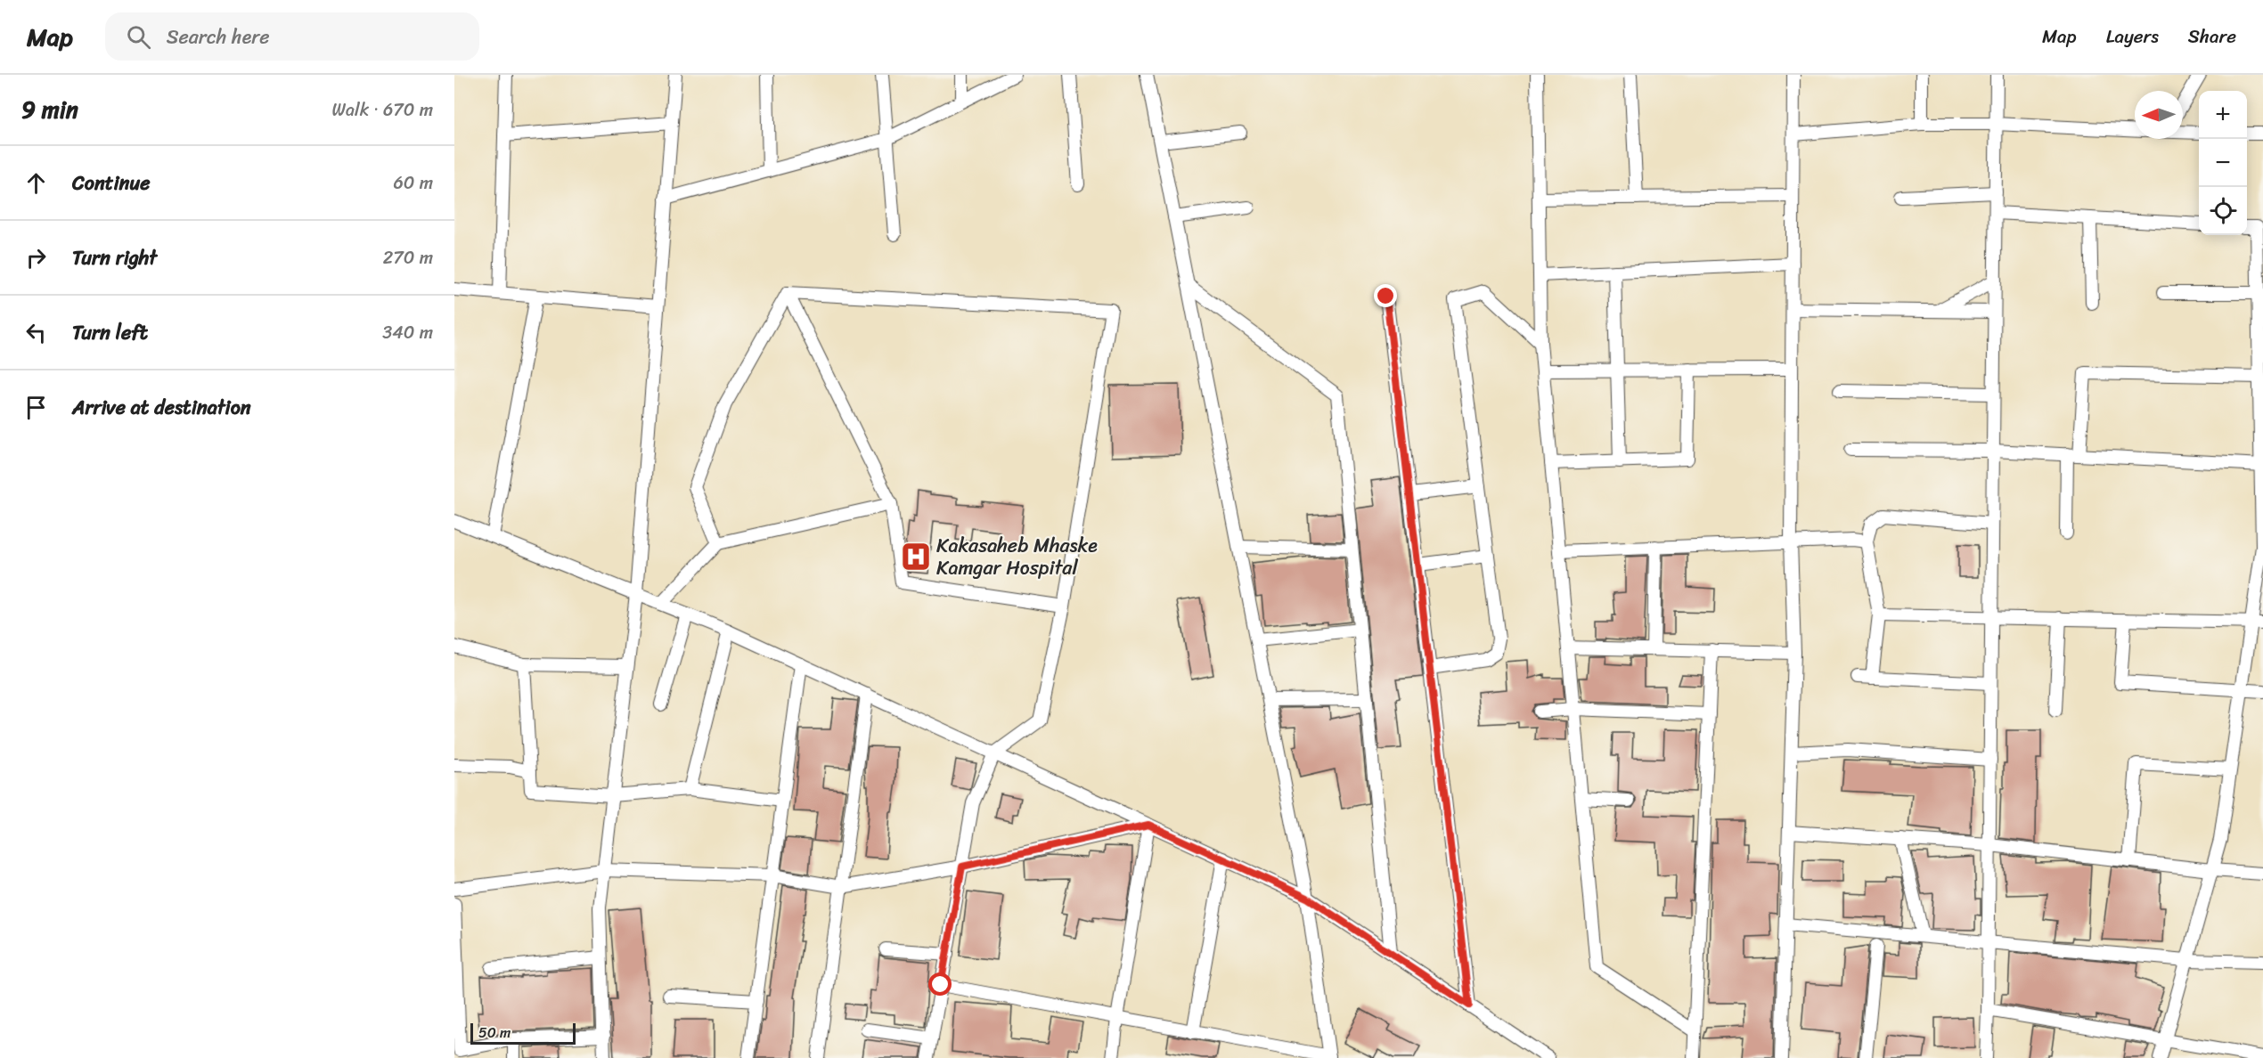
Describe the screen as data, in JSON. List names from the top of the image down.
{
  "places": {
    "hospital": ["Kakasaheb Mhaske Kamgar Hospital"]
  },
  "scale_bar": "50 m",
  "north": "left",
  "page": {
    "header": "Map",
    "search": "Search here",
    "nav": ["Map", "Layers", "Share"],
    "heading": ["9 min", "Walk · 670 m"],
    "map_buttons": ["+", "−"],
    "list": [
      ["Continue", "60 m"],
      ["Turn right", "270 m"],
      ["Turn left", "340 m"],
      "Arrive at destination"
    ],
    "scale": "50 m"
  }
}
